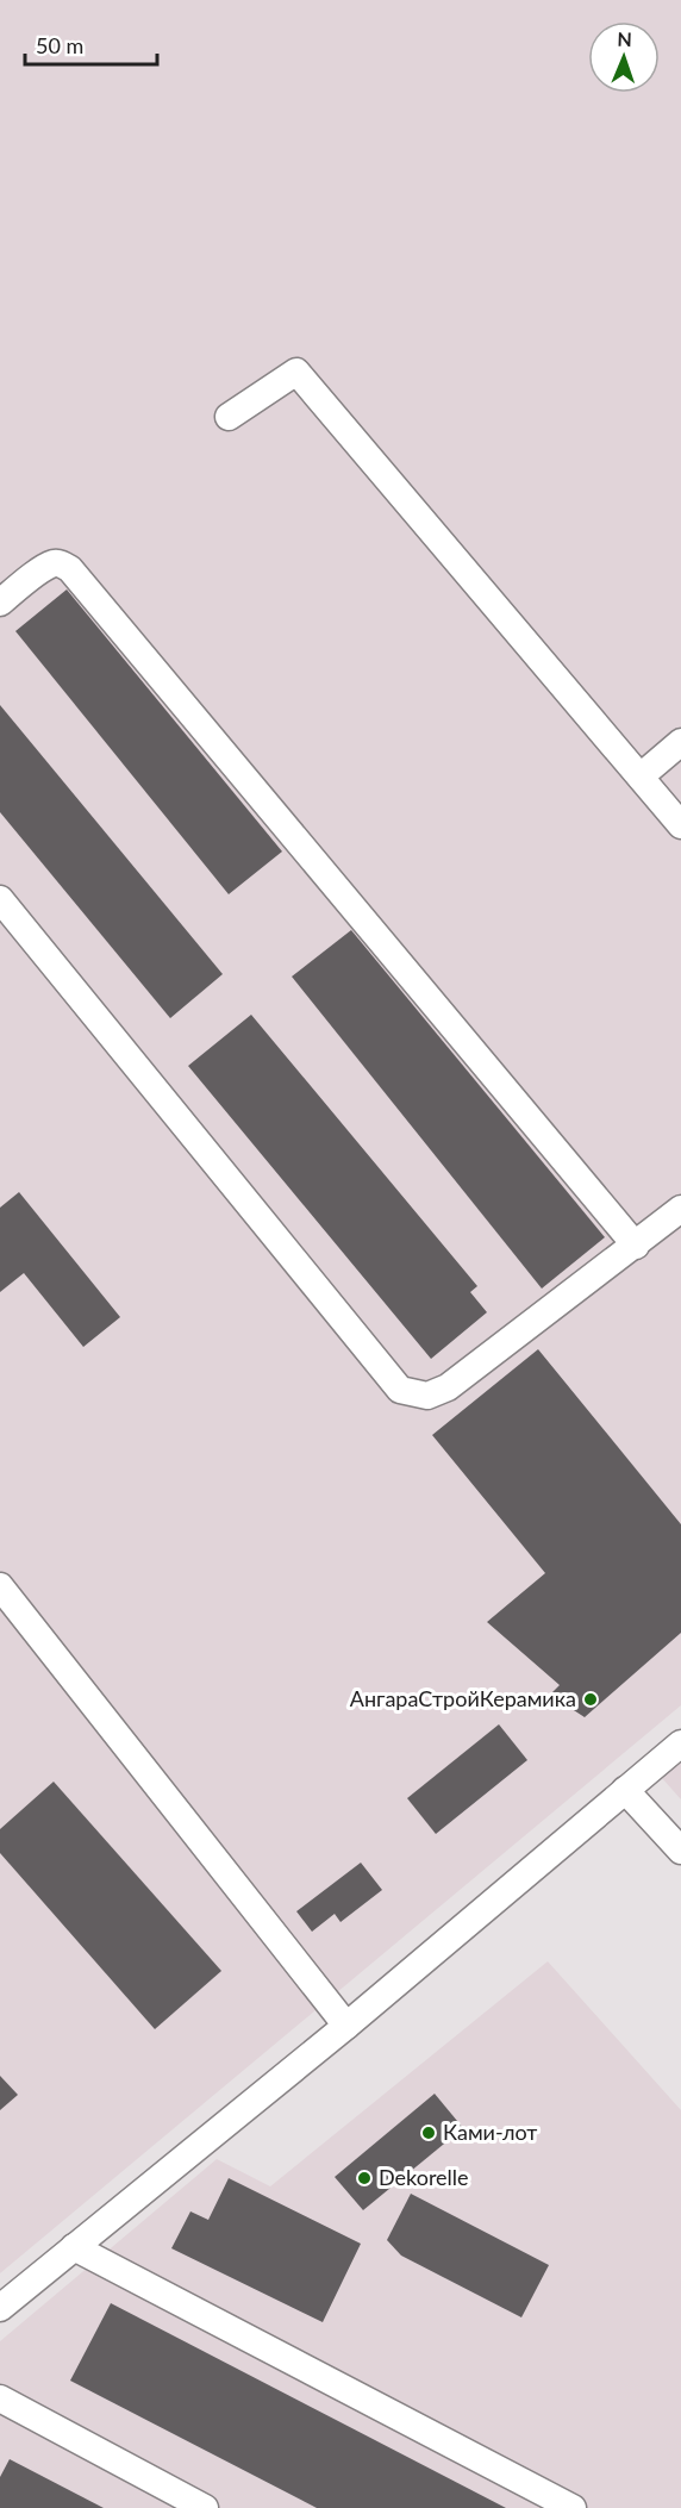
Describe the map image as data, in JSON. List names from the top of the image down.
{
  "places": ["АнгараСтройКерамика", "Ками-лот", "Dekorelle"],
  "scale_bar": "50 m",
  "north": "top"
}
